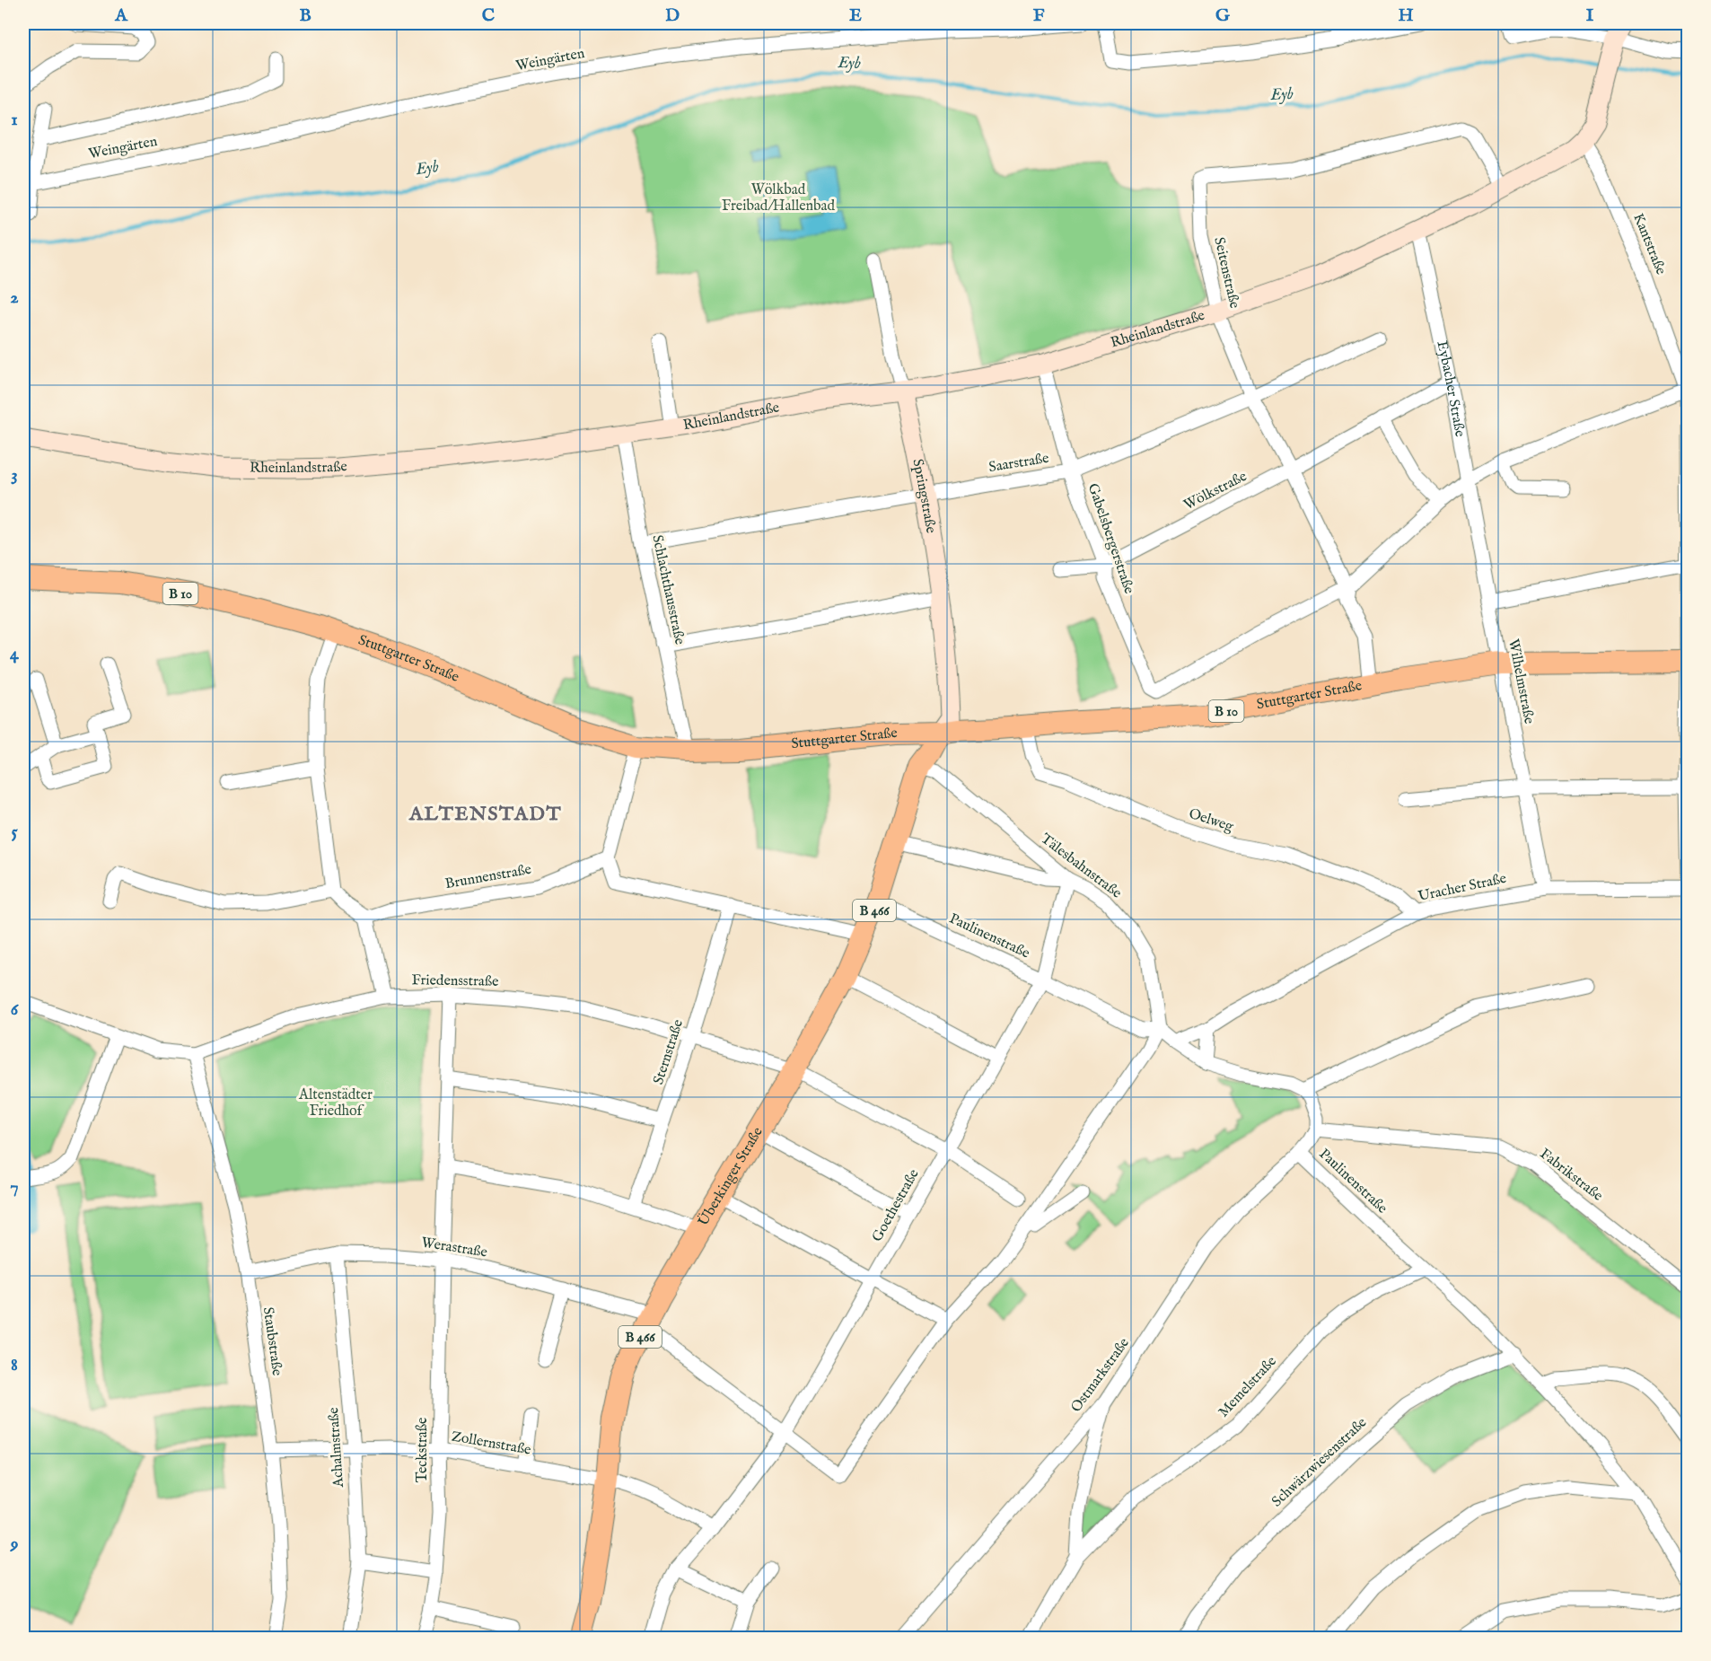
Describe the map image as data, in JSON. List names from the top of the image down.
{
  "streets": {
    "main road": [
      "Rheinlandstraße",
      "Springstraße",
      "B 10",
      "Stuttgarter Straße",
      "B 466",
      "Überkinger Straße"
    ],
    "street": [
      "Weingärten",
      "Kantstraße",
      "Seitenstraße",
      "Eybacher Straße",
      "Saarstraße",
      "Wölkstraße",
      "Gabelsbergerstraße",
      "Schlachthausstraße",
      "Wilhelmstraße",
      "Oelweg",
      "Tälesbahnstraße",
      "Brunnenstraße",
      "Uracher Straße",
      "Paulinenstraße",
      "Friedensstraße",
      "Sternstraße",
      "Fabrikstraße",
      "Goethestraße",
      "Werastraße",
      "Staubstraße",
      "Ostmarkstraße",
      "Memelstraße",
      "Zollernstraße",
      "Achalmstraße",
      "Teckstraße",
      "Schwärzwiesenstraße"
    ]
  },
  "crossings": [
    ["Seitenstraße", "Rheinlandstraße"],
    ["Seitenstraße", "Saarstraße"],
    ["Seitenstraße", "Wölkstraße"],
    ["Seitenstraße", "Gabelsbergerstraße"],
    ["Seitenstraße", "Stuttgarter Straße"],
    ["Rheinlandstraße", "Eybacher Straße"],
    ["Rheinlandstraße", "Springstraße"],
    ["Rheinlandstraße", "Gabelsbergerstraße"],
    ["Rheinlandstraße", "Schlachthausstraße"],
    ["Eybacher Straße", "Wölkstraße"],
    ["Eybacher Straße", "Wilhelmstraße"],
    ["Saarstraße", "Springstraße"],
    ["Saarstraße", "Gabelsbergerstraße"],
    ["Saarstraße", "Schlachthausstraße"],
    ["Wölkstraße", "Gabelsbergerstraße"],
    ["Springstraße", "Stuttgarter Straße"],
    ["Springstraße", "Überkinger Straße"],
    ["Schlachthausstraße", "Stuttgarter Straße"],
    ["Stuttgarter Straße", "Wilhelmstraße"],
    ["Stuttgarter Straße", "Oelweg"],
    ["Stuttgarter Straße", "Überkinger Straße"],
    ["Wilhelmstraße", "Uracher Straße"],
    ["Oelweg", "Uracher Straße"],
    ["Tälesbahnstraße", "Paulinenstraße"],
    ["Tälesbahnstraße", "Überkinger Straße"],
    ["Tälesbahnstraße", "Goethestraße"],
    ["Paulinenstraße", "Fabrikstraße"],
    ["Paulinenstraße", "Überkinger Straße"],
    ["Paulinenstraße", "Goethestraße"],
    ["Paulinenstraße", "Ostmarkstraße"],
    ["Paulinenstraße", "Memelstraße"],
    ["Paulinenstraße", "Schwärzwiesenstraße"],
    ["Friedensstraße", "Sternstraße"],
    ["Friedensstraße", "Überkinger Straße"],
    ["Friedensstraße", "Goethestraße"],
    ["Friedensstraße", "Staubstraße"],
    ["Friedensstraße", "Teckstraße"],
    ["Überkinger Straße", "Werastraße"],
    ["Überkinger Straße", "Zollernstraße"],
    ["Goethestraße", "Werastraße"],
    ["Goethestraße", "Zollernstraße"],
    ["Werastraße", "Staubstraße"],
    ["Werastraße", "Achalmstraße"],
    ["Werastraße", "Teckstraße"],
    ["Staubstraße", "Zollernstraße"],
    ["Ostmarkstraße", "Memelstraße"],
    ["Zollernstraße", "Achalmstraße"],
    ["Zollernstraße", "Teckstraße"]
  ],
  "districts": ["ALTENSTADT"],
  "water": ["Eyb"],
  "parks": ["Wölkbad Freibad/Hallenbad", "Altenstädter Friedhof"],
  "grid": {
    "columns": [
      "A",
      "B",
      "C",
      "D",
      "E",
      "F",
      "G",
      "H",
      "I"
    ],
    "rows": [
      "1",
      "2",
      "3",
      "4",
      "5",
      "6",
      "7",
      "8",
      "9"
    ]
  }
}
